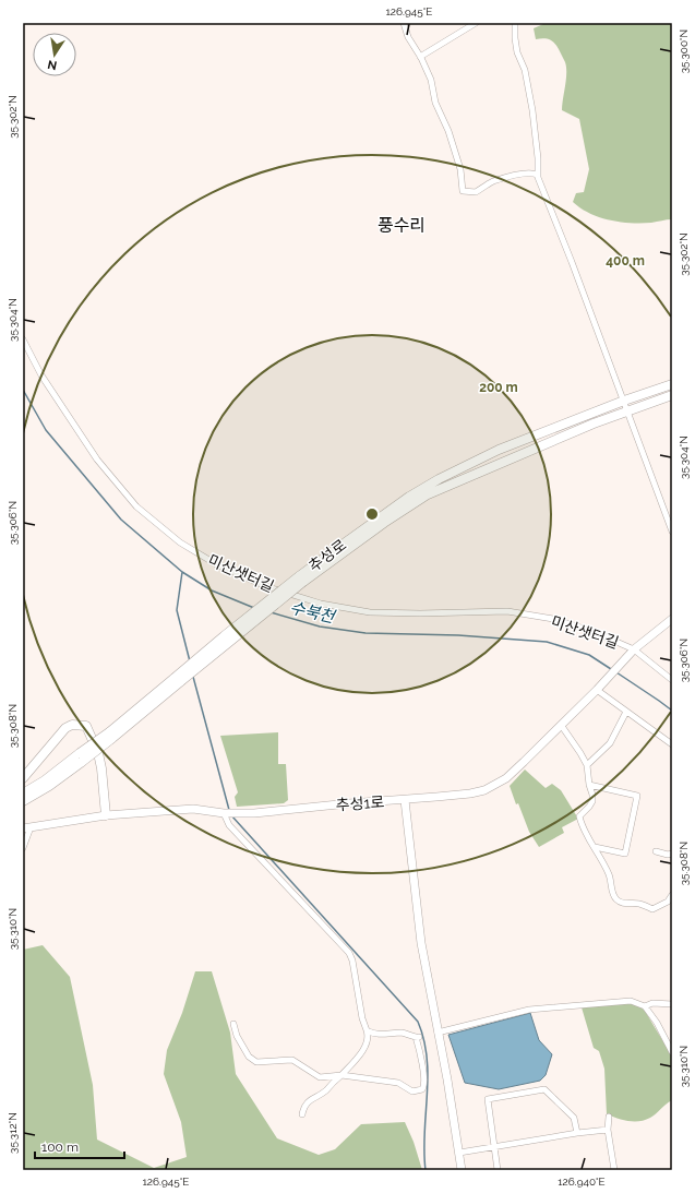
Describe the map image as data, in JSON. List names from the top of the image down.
{
  "streets": {
    "main road": ["추성로"],
    "street": ["미산샛터길", "추성1로"]
  },
  "crossings": [
    ["미산샛터길", "추성1로"]
  ],
  "districts": ["풍수리"],
  "water": ["수북천"],
  "scale_bar": "100 m",
  "north": "bottom",
  "coordinates": [
    "126.945°E",
    "35.300°N",
    "35.302°N",
    "35.304°N",
    "35.306°N",
    "35.308°N",
    "35.310°N",
    "35.312°N",
    "126.940°E"
  ],
  "rings": ["400 m", "200 m"]
}
